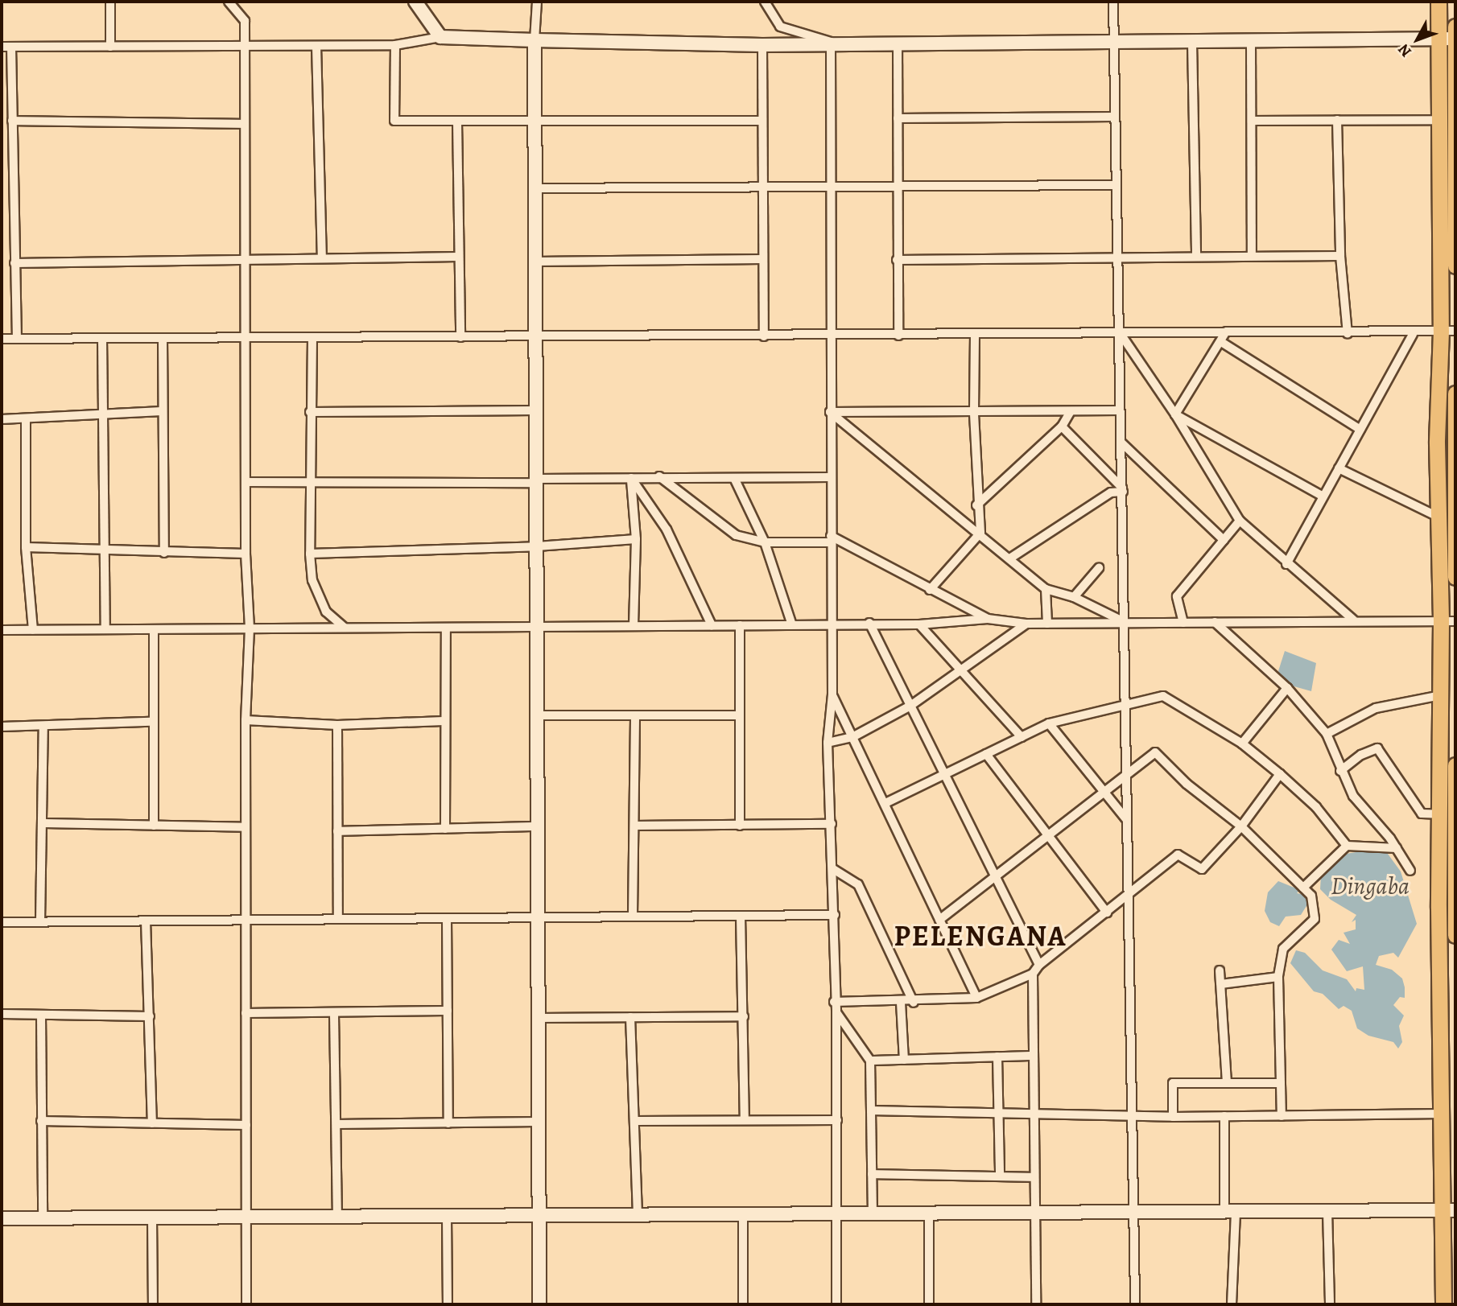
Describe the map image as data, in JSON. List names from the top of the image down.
{
  "districts": ["PELENGANA"],
  "water": ["Dingaba"],
  "north": "bottom left"
}
